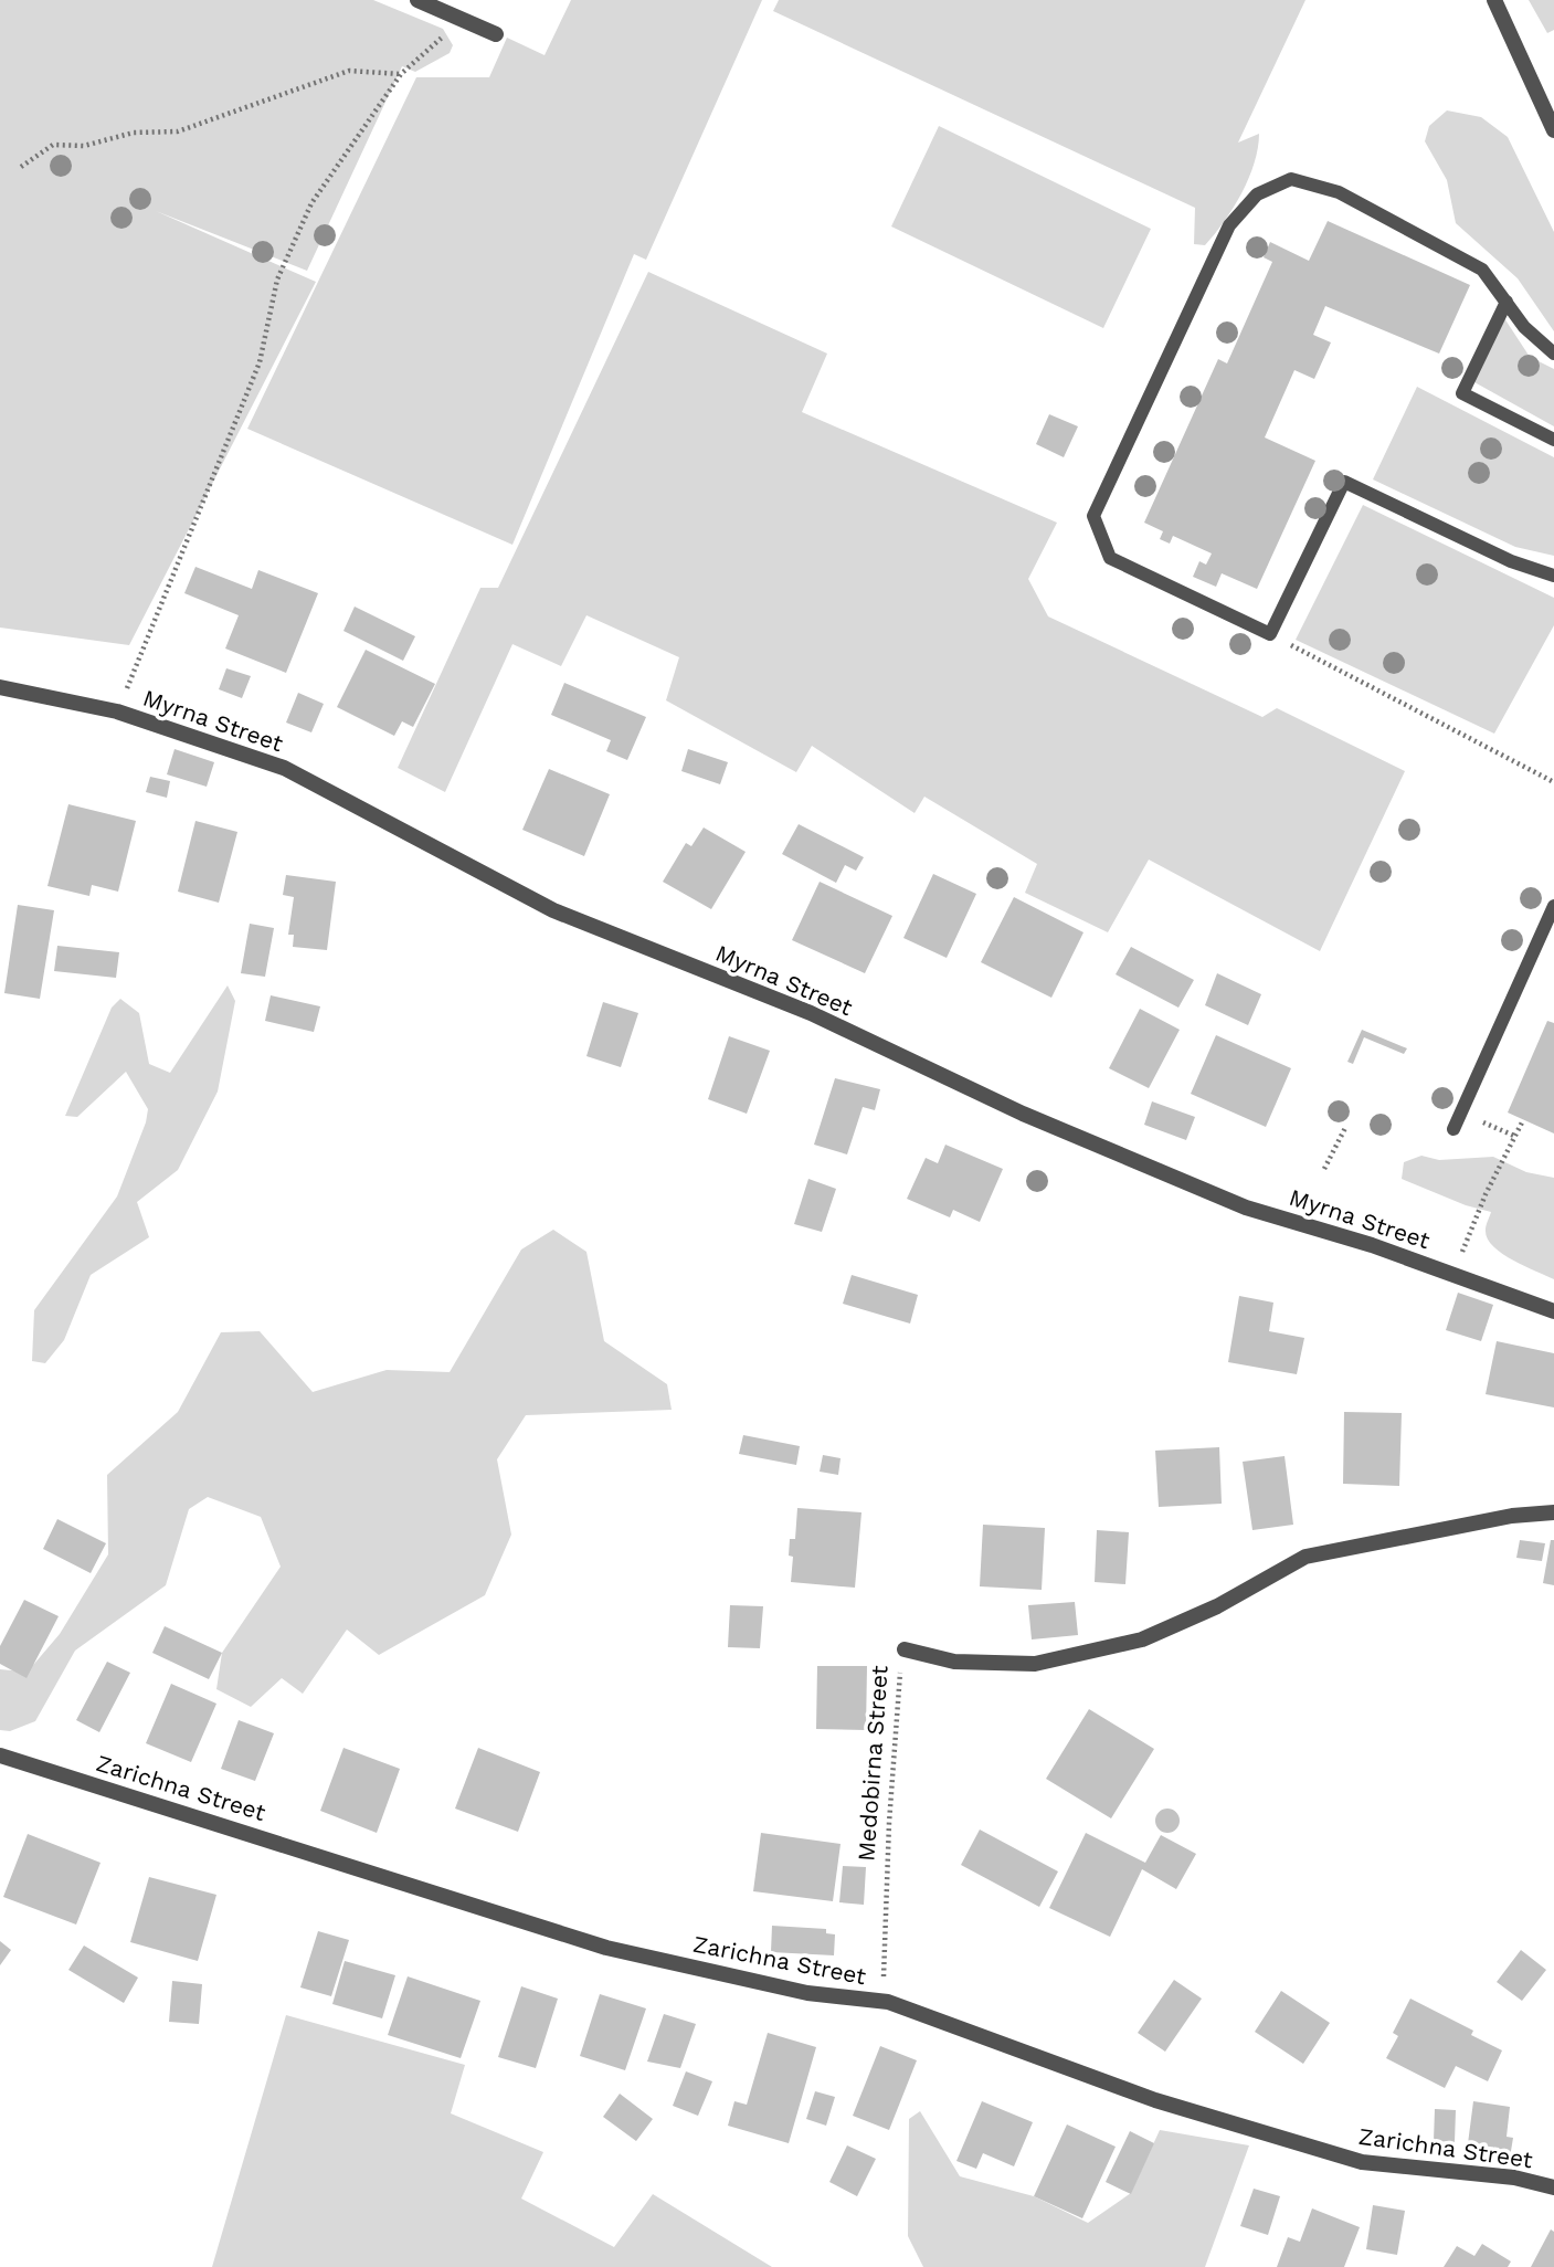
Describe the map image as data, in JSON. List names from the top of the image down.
{
  "streets": {
    "street": ["Myrna Street", "Medobirna Street", "Zarichna Street"]
  },
  "crossings": [
    ["Medobirna Street", "Zarichna Street"]
  ]
}
